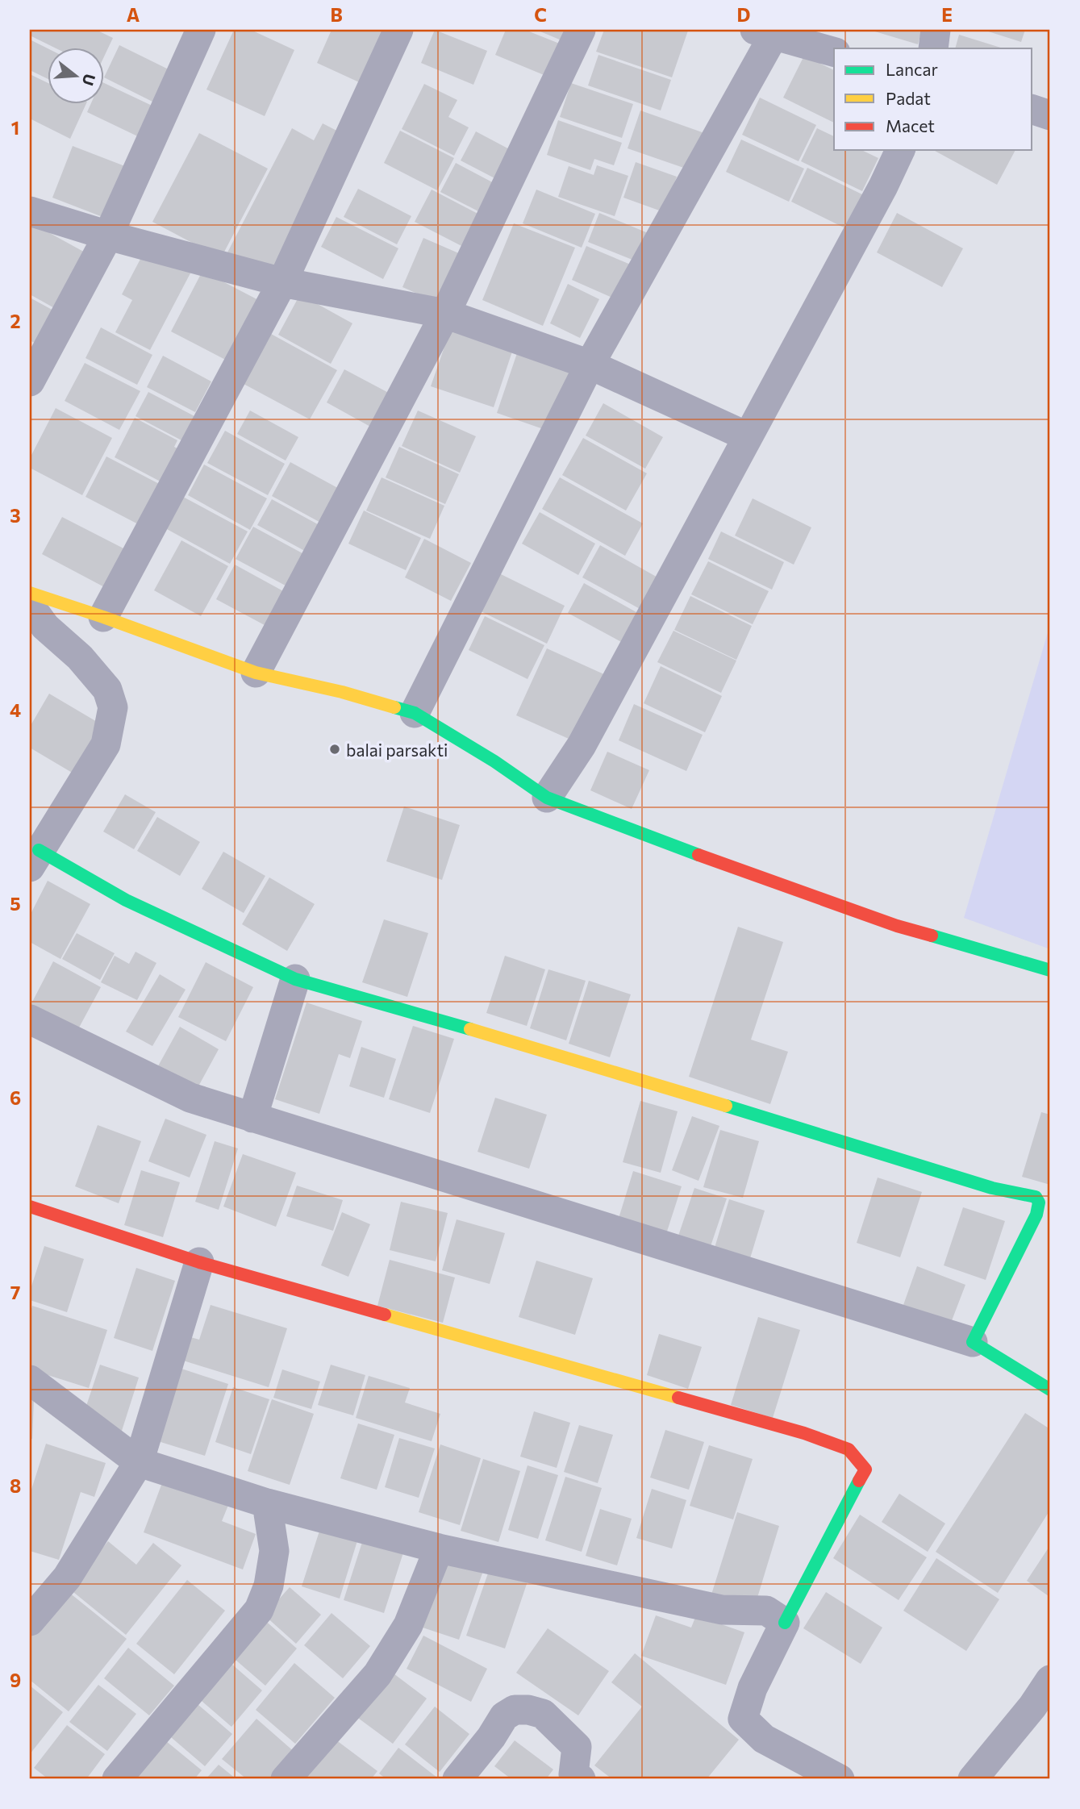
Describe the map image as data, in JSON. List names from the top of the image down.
{
  "places": ["balai parsakti"],
  "legend": ["Lancar", "Padat", "Macet"],
  "north": "right",
  "grid": {
    "columns": [
      "A",
      "B",
      "C",
      "D",
      "E"
    ],
    "rows": [
      "1",
      "2",
      "3",
      "4",
      "5",
      "6",
      "7",
      "8",
      "9"
    ]
  }
}
